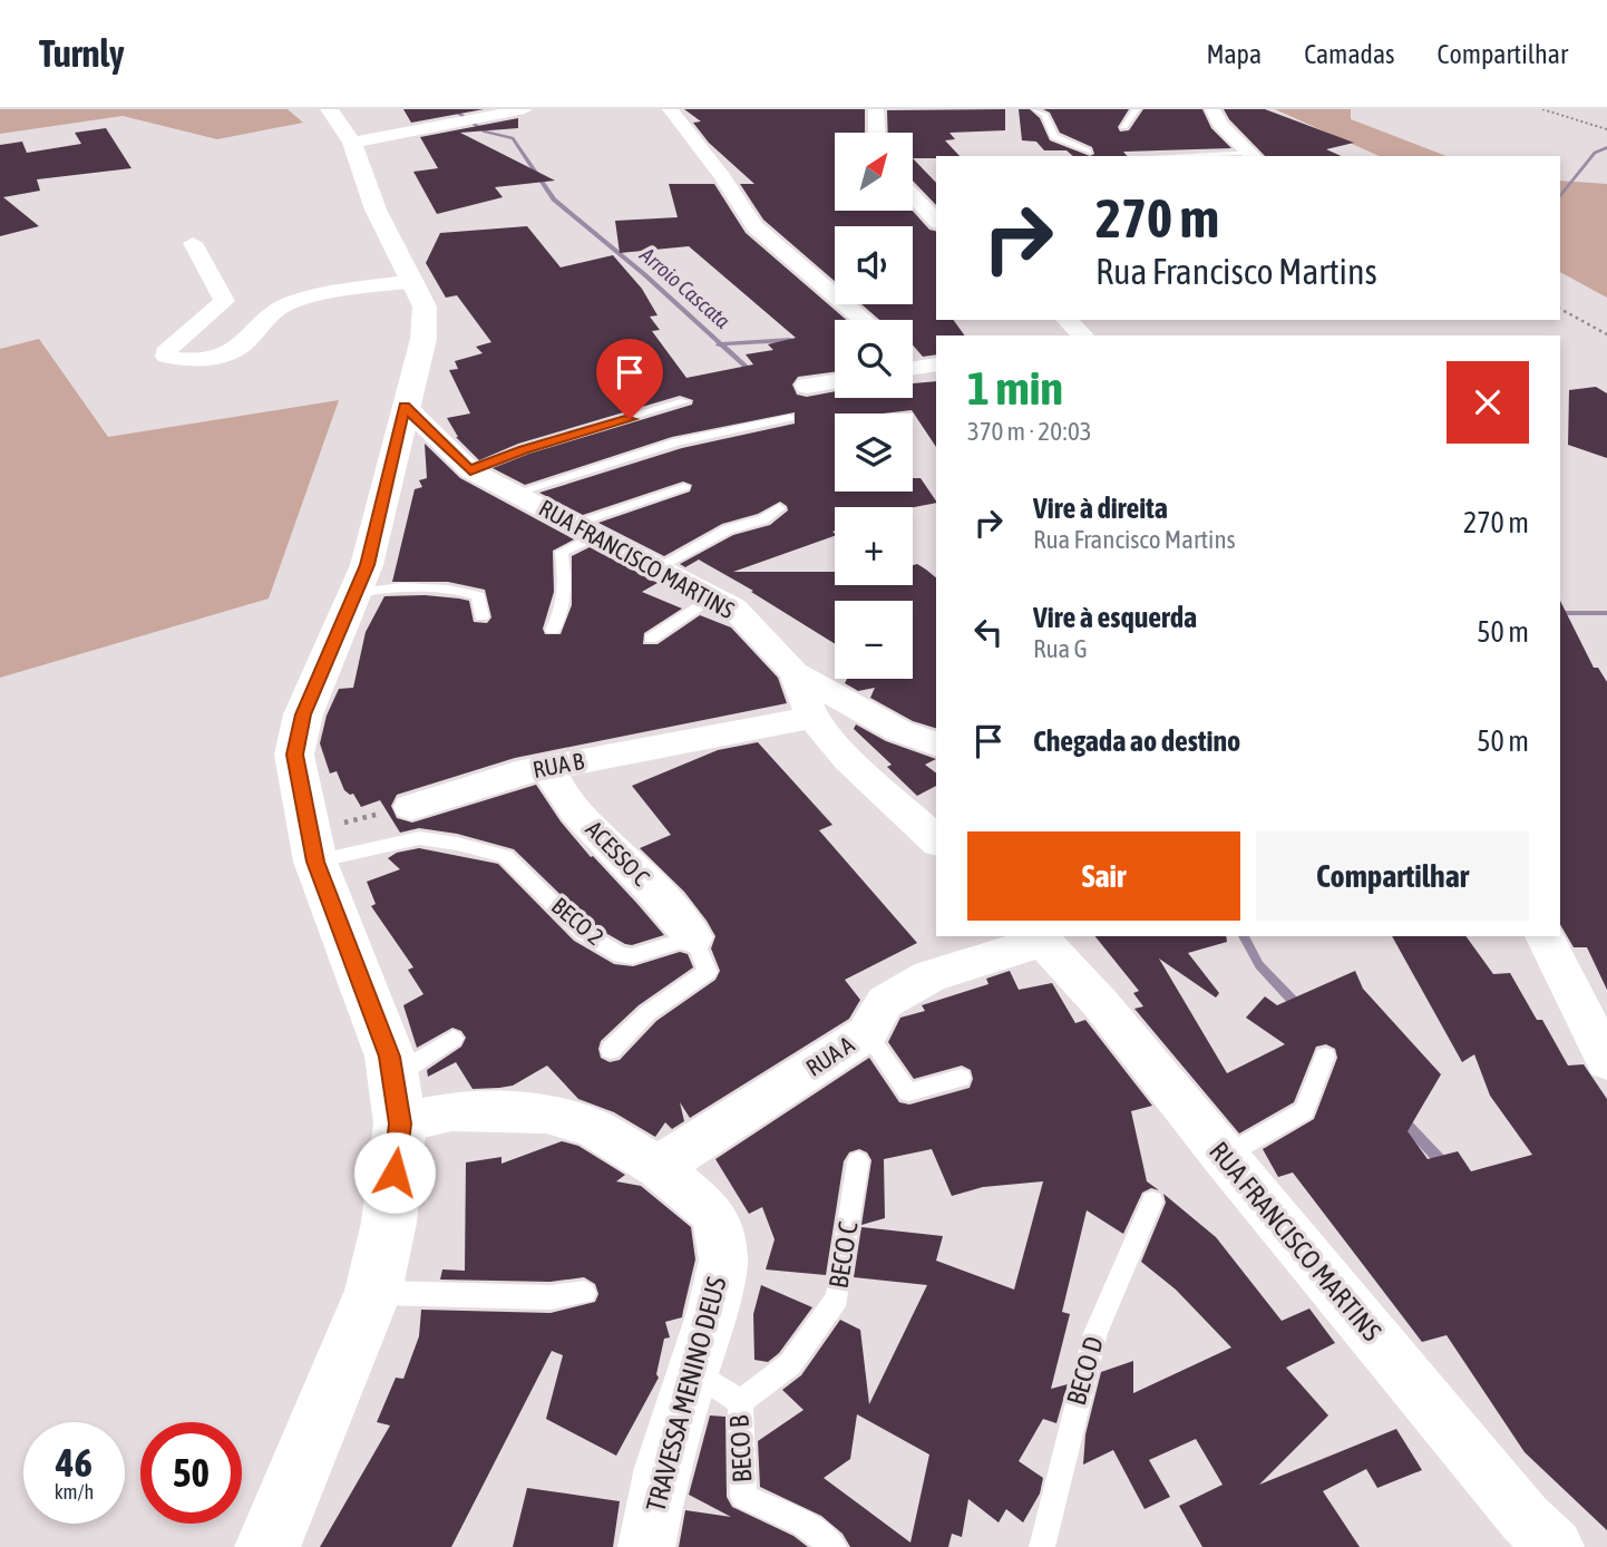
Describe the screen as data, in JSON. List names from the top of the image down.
{
  "streets": {
    "street": [
      "RUA FRANCISCO MARTINS",
      "RUA B",
      "ACESSO C",
      "RUA A",
      "TRAVESSA MENINO DEUS"
    ],
    "lane": [
      "BECO 2",
      "BECO C",
      "BECO D",
      "BECO B"
    ]
  },
  "crossings": [
    ["RUA FRANCISCO MARTINS", "RUA B"],
    ["RUA FRANCISCO MARTINS", "RUA A"],
    ["RUA B", "ACESSO C"],
    ["ACESSO C", "BECO 2"],
    ["RUA A", "TRAVESSA MENINO DEUS"],
    ["BECO C", "BECO B"],
    ["TRAVESSA MENINO DEUS", "BECO B"]
  ],
  "water": ["Arroio Cascata"],
  "north": "top right",
  "page": {
    "header": "Turnly",
    "nav": ["Mapa", "Camadas", "Compartilhar"],
    "map_buttons": ["+", "−"],
    "turn": ["270 m", "Rua Francisco Martins"],
    "heading": ["1 min", "370 m · 20:03"],
    "list": [
      {
        "name": "Vire à direita",
        "note": "Rua Francisco Martins",
        "value": "270 m"
      },
      {
        "name": "Vire à esquerda",
        "note": "Rua G",
        "value": "50 m"
      },
      {
        "name": "Chegada ao destino",
        "value": "50 m"
      }
    ],
    "buttons": ["Sair", "Compartilhar"],
    "speed": "46 km/h",
    "limit": "50"
  }
}
